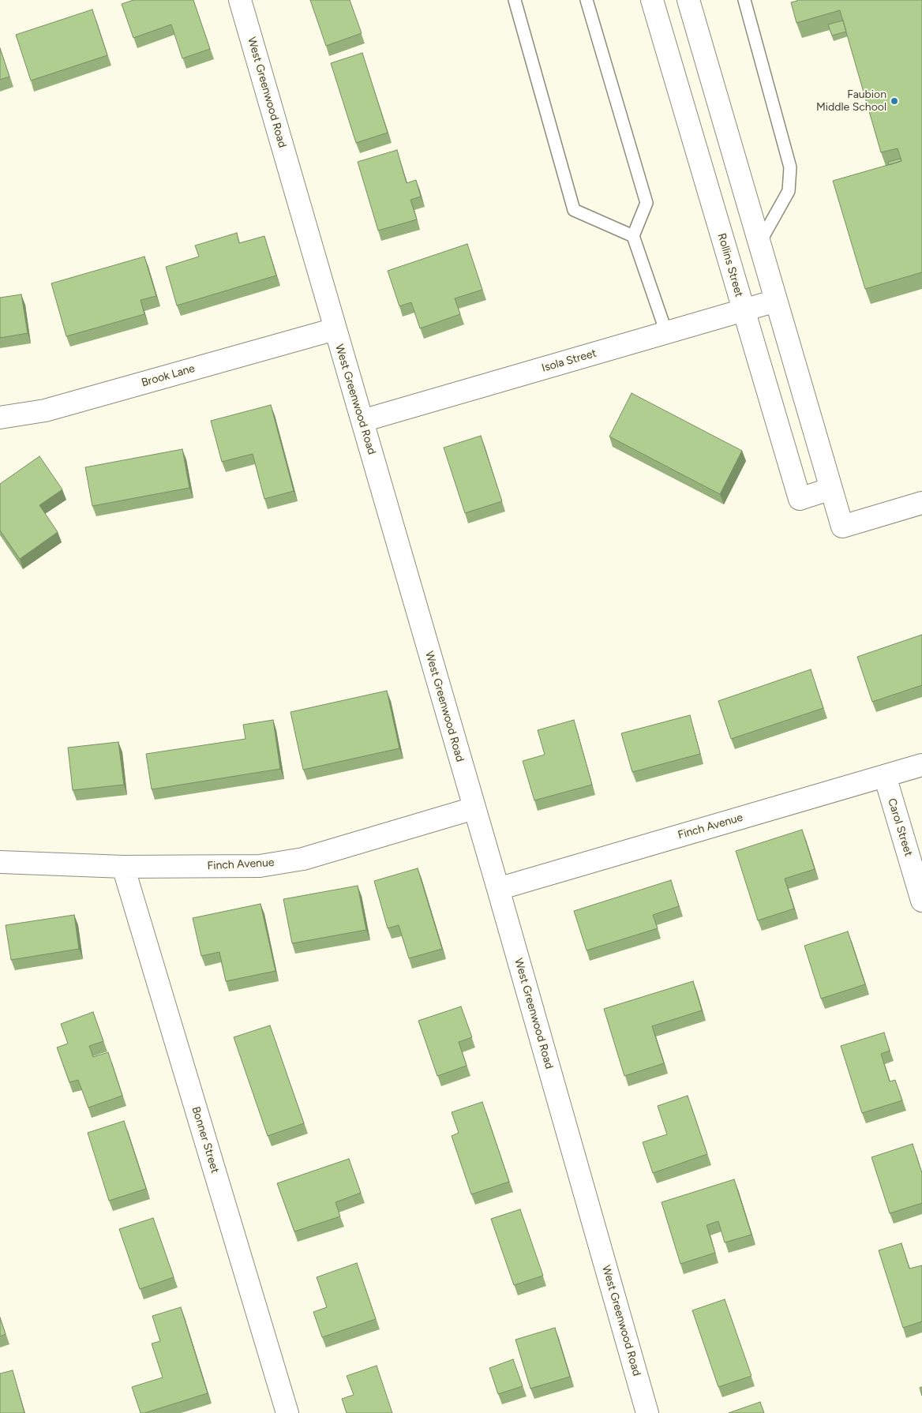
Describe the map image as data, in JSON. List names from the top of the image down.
{
  "streets": {
    "street": [
      "West Greenwood Road",
      "Rollins Street",
      "Isola Street",
      "Brook Lane",
      "Finch Avenue",
      "Carol Street",
      "Bonner Street"
    ]
  },
  "crossings": [
    ["West Greenwood Road", "Isola Street"],
    ["West Greenwood Road", "Brook Lane"],
    ["West Greenwood Road", "Finch Avenue"],
    ["Rollins Street", "Isola Street"],
    ["Finch Avenue", "Carol Street"],
    ["Finch Avenue", "Bonner Street"]
  ],
  "places": ["Faubion Middle School"]
}
